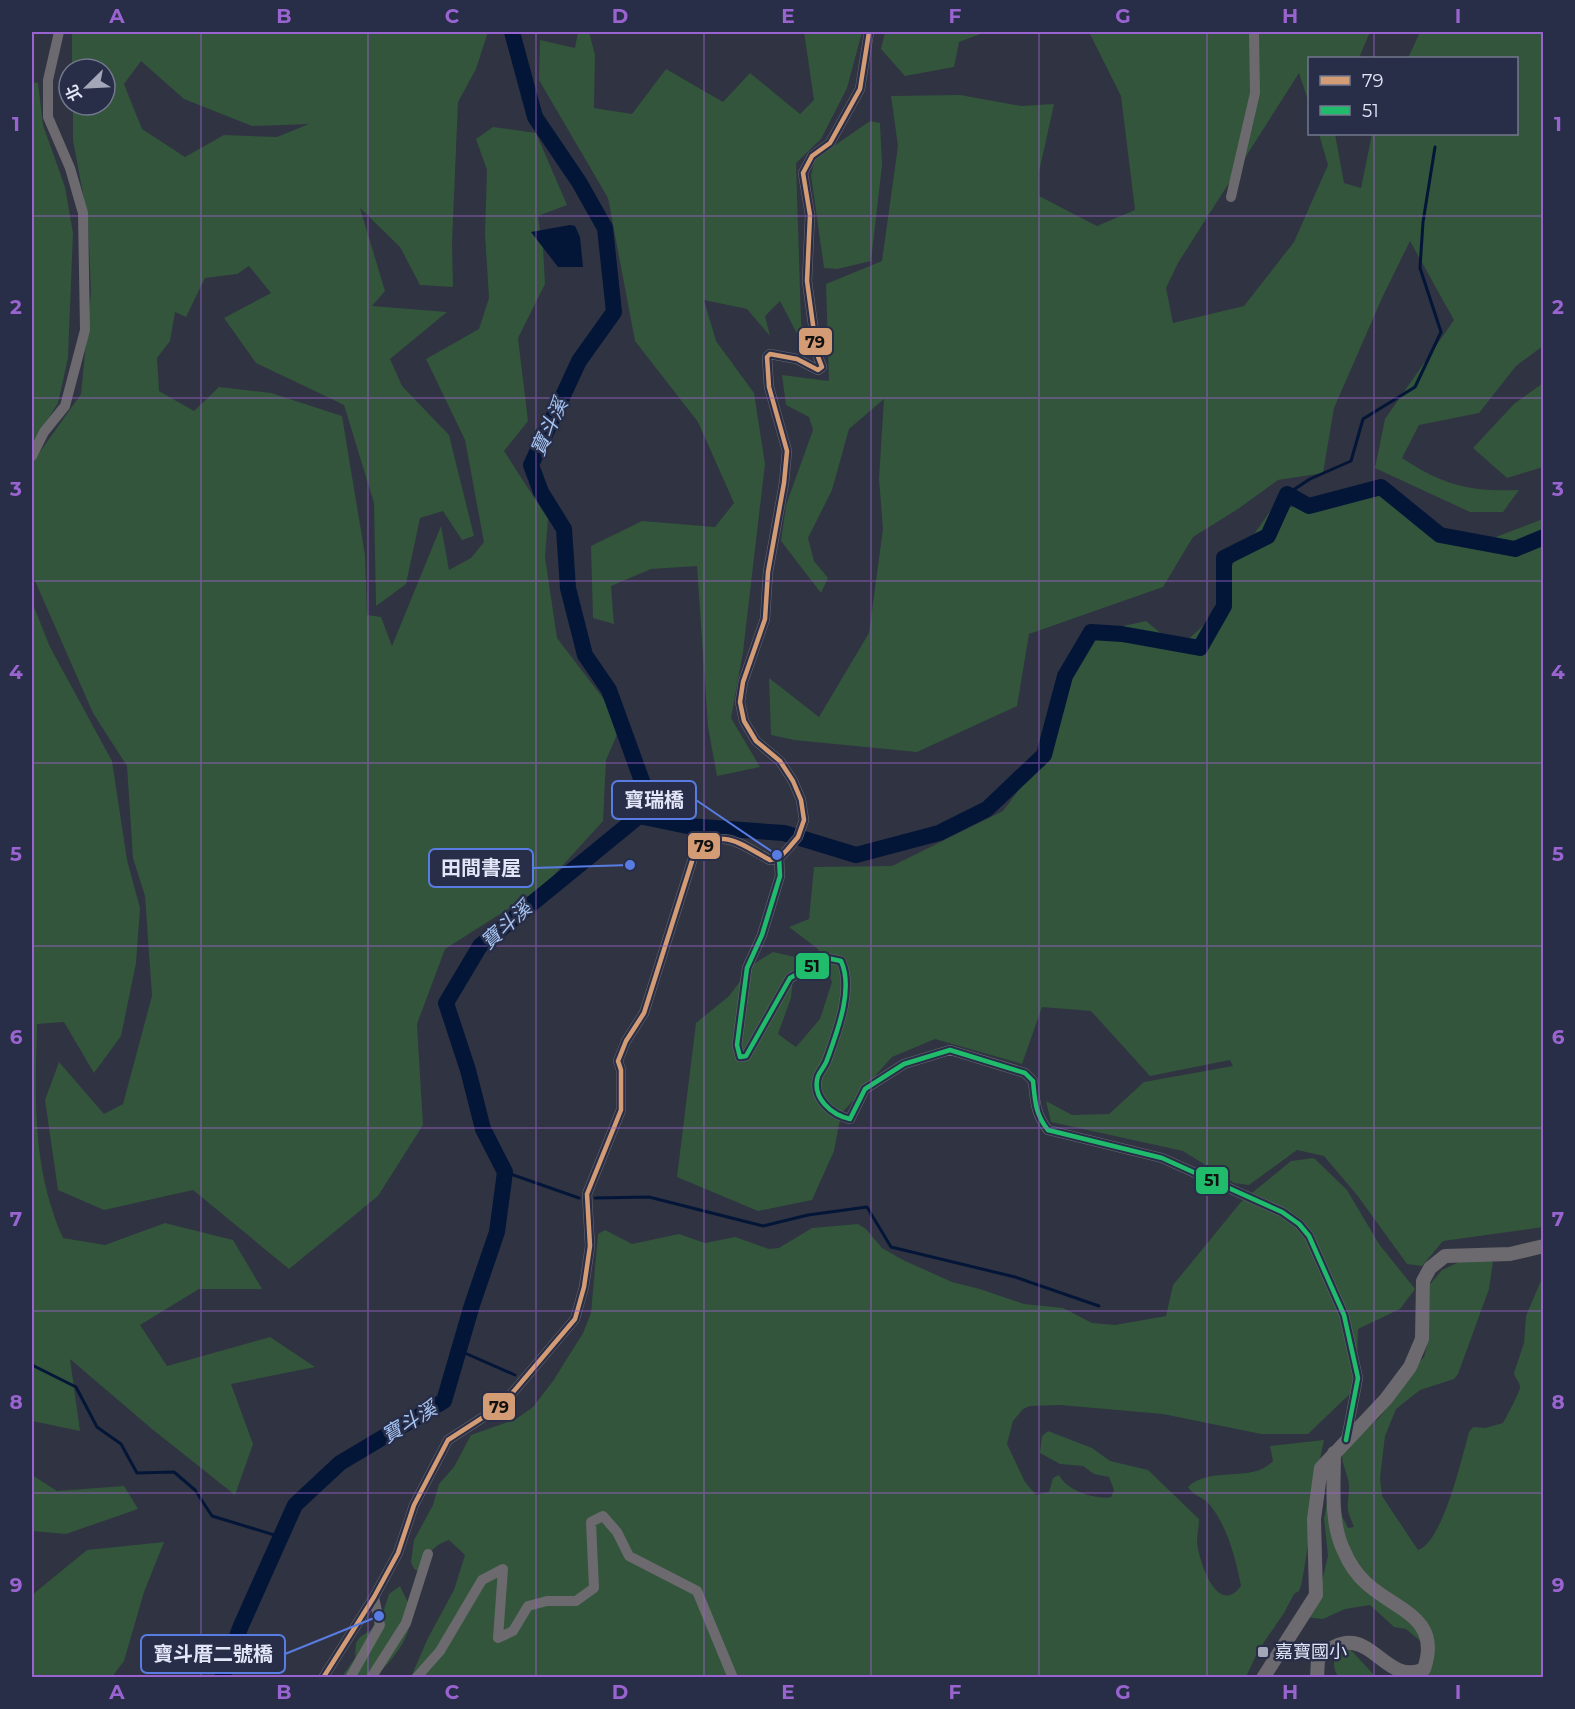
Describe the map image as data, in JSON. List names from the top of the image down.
{
  "water": ["寶斗溪"],
  "places": {
    "other": ["寶瑞橋", "田間書屋", "寶斗厝二號橋"],
    "transit": ["嘉寶國小"]
  },
  "lines": ["transit line 79", "transit line 51"],
  "legend": ["79", "51"],
  "north": "bottom left",
  "grid": {
    "columns": [
      "A",
      "B",
      "C",
      "D",
      "E",
      "F",
      "G",
      "H",
      "I"
    ],
    "rows": [
      "1",
      "2",
      "3",
      "4",
      "5",
      "6",
      "7",
      "8",
      "9"
    ]
  }
}
